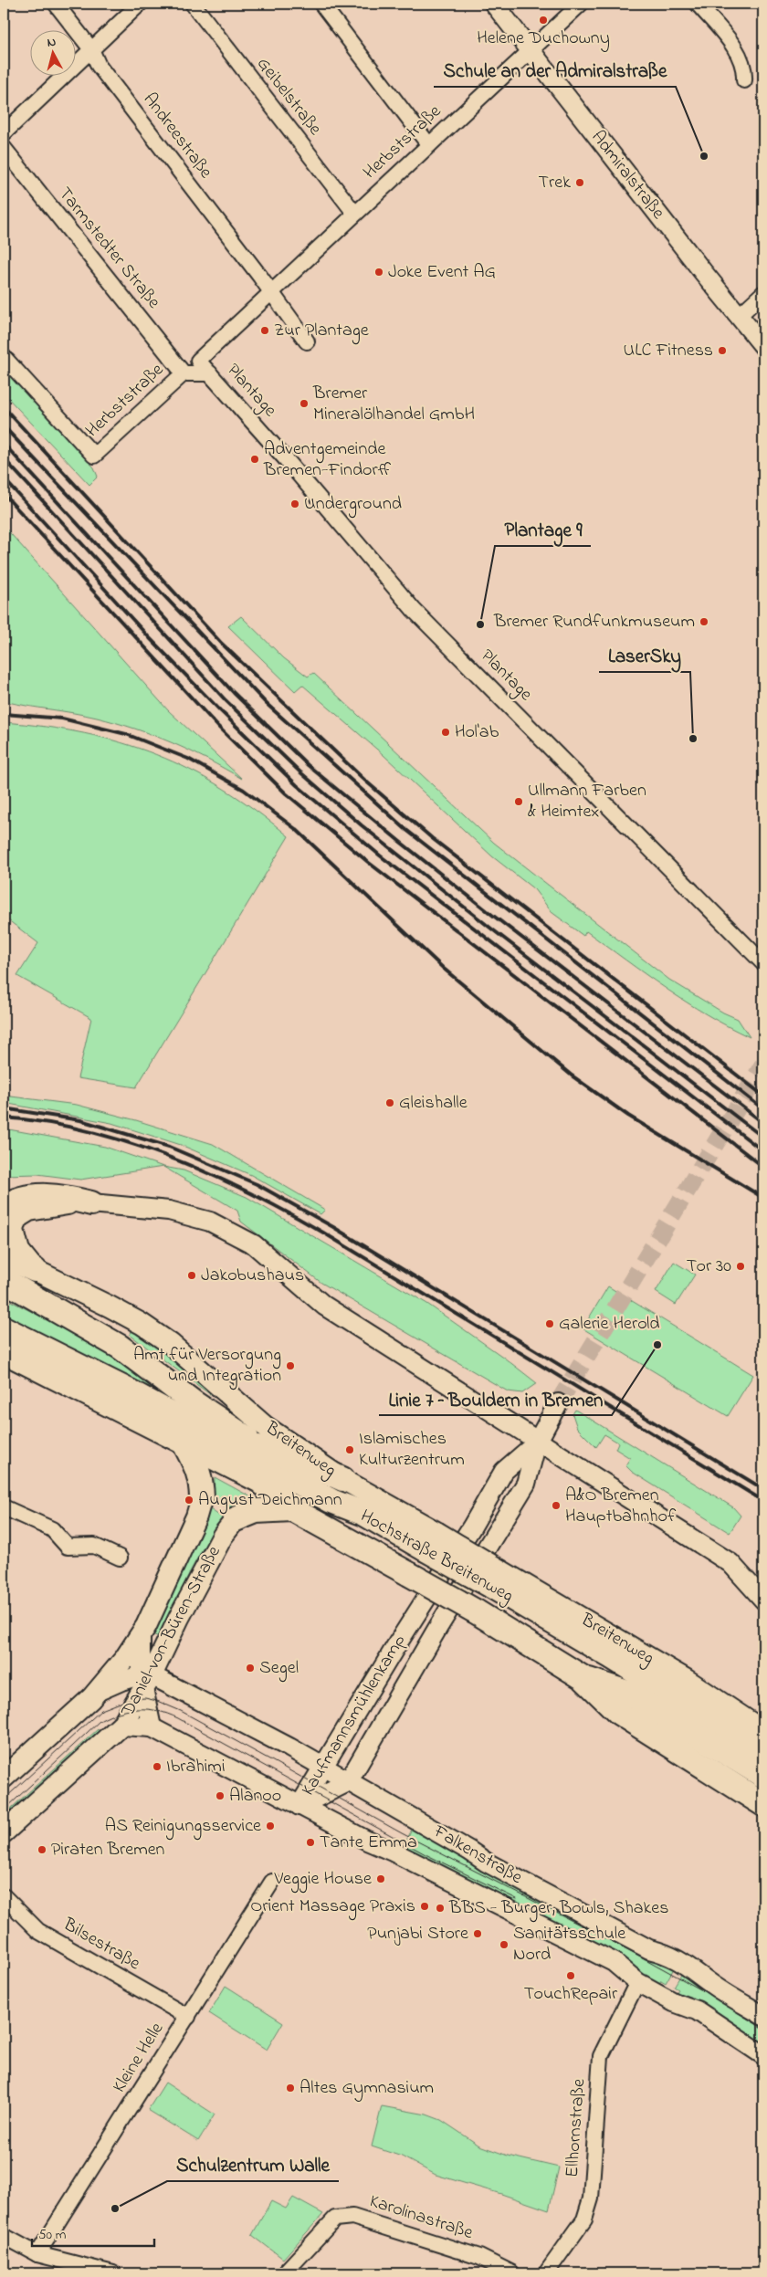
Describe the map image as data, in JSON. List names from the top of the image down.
{
  "streets": {
    "highway": ["Hochstraße Breitenweg"],
    "main road": ["Breitenweg", "Daniel-von-Büren-Straße"],
    "street": [
      "Geibelstraße",
      "Andreestraße",
      "Herbststraße",
      "Admiralstraße",
      "Tarmstedter Straße",
      "Plantage",
      "Kaufmannsmühlenkamp",
      "Falkenstraße",
      "Bilsestraße",
      "Kleine Helle",
      "Ellhornstraße",
      "Karolinastraße"
    ]
  },
  "crossings": [
    ["Geibelstraße", "Herbststraße"],
    ["Andreestraße", "Herbststraße"],
    ["Herbststraße", "Admiralstraße"],
    ["Herbststraße", "Tarmstedter Straße"],
    ["Herbststraße", "Plantage"],
    ["Breitenweg", "Hochstraße Breitenweg"],
    ["Daniel-von-Büren-Straße", "Falkenstraße"],
    ["Kaufmannsmühlenkamp", "Falkenstraße"],
    ["Falkenstraße", "Ellhornstraße"],
    ["Bilsestraße", "Kleine Helle"]
  ],
  "places": [
    "Helene Duchowny",
    "Schule an der Admiralstraße",
    "Trek",
    "Joke Event AG",
    "Zur Plantage",
    "ULC Fitness",
    "Bremer Mineralölhandel GmbH",
    "Adventgemeinde Bremen-Findorff",
    "Underground",
    "Bremer Rundfunkmuseum",
    "Plantage 9",
    "Hol'ab",
    "LaserSky",
    "Ullmann Farben & Heimtex",
    "Gleishalle",
    "Tor 30",
    "Jakobushaus",
    "Galerie Herold",
    "Linie 7 – Bouldern in Bremen",
    "Amt für Versorgung und Integration",
    "Islamisches Kulturzentrum",
    "August Deichmann",
    "A&O Bremen Hauptbahnhof",
    "Segel",
    "Ibrahimi",
    "Alanoo",
    "AS Reinigungsservice",
    "Tante Emma",
    "Piraten Bremen",
    "Veggie House",
    "Orient Massage Praxis",
    "BBS - Burger, Bowls, Shakes",
    "Punjabi Store",
    "Sanitätsschule Nord",
    "TouchRepair",
    "Altes Gymnasium",
    "Schulzentrum Walle"
  ],
  "scale_bar": "50 m",
  "north": "top"
}
